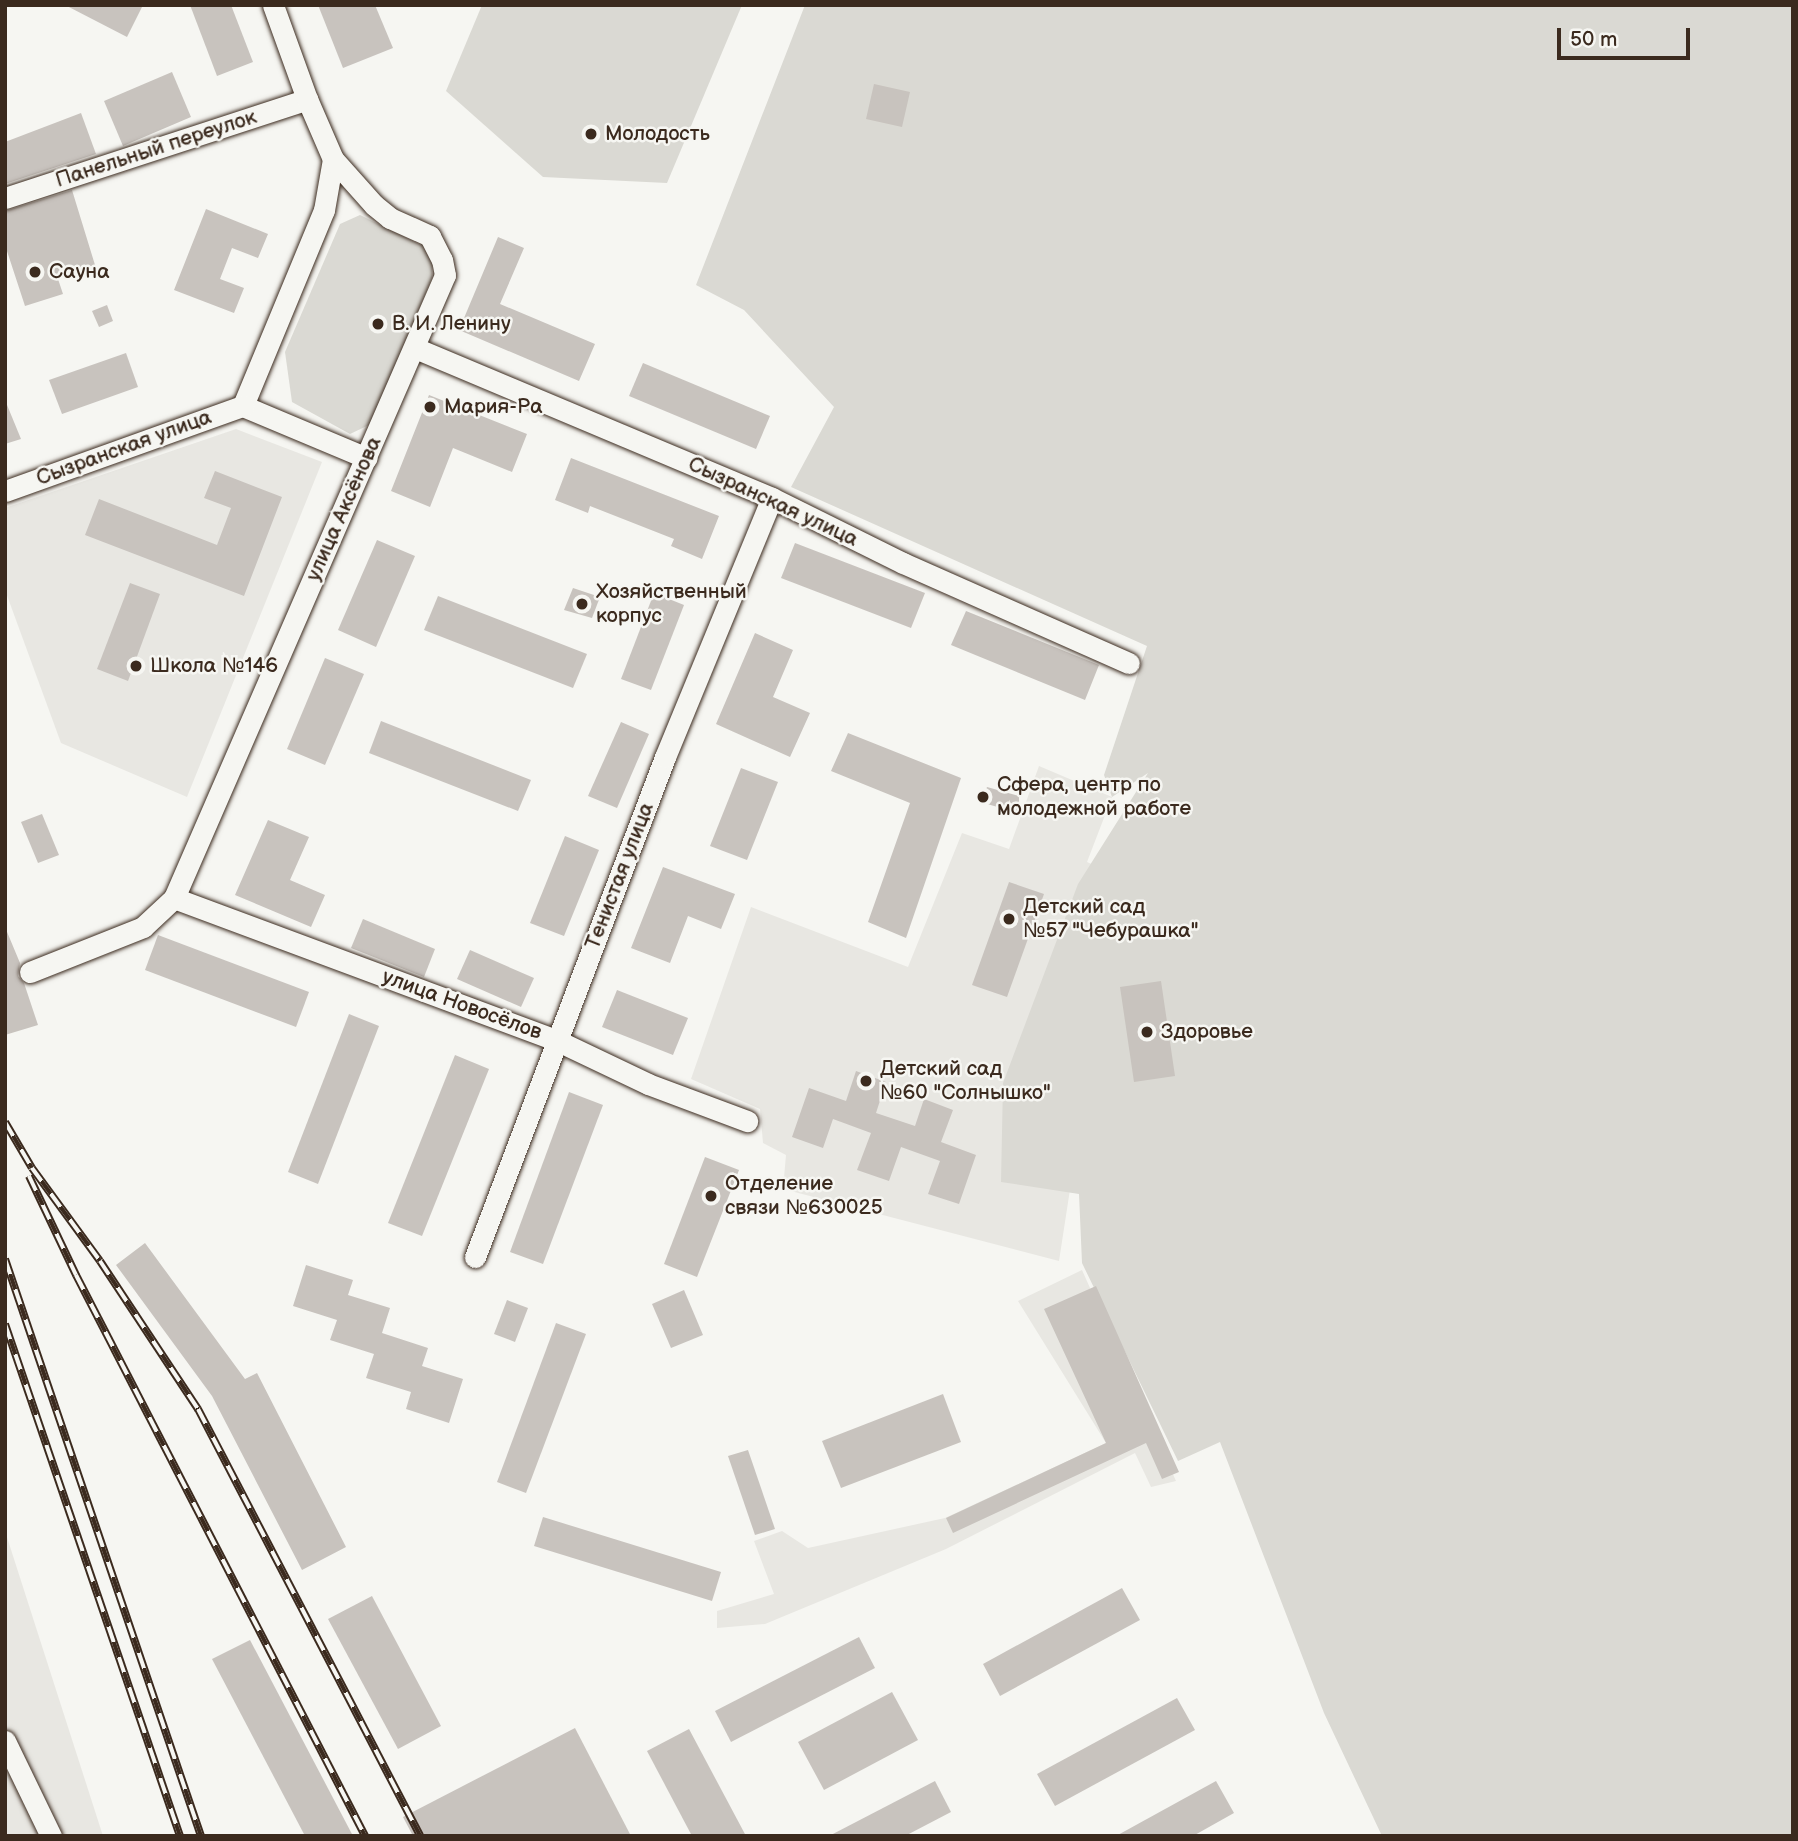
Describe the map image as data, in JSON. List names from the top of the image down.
{
  "streets": {
    "street": [
      "Панельный переулок",
      "Сызранская улица",
      "улица Аксёнова",
      "Тенистая улица",
      "улица Новосёлов"
    ]
  },
  "crossings": [
    ["Панельный переулок", "улица Аксёнова"],
    ["Сызранская улица", "улица Аксёнова"],
    ["Сызранская улица", "Тенистая улица"],
    ["улица Аксёнова", "улица Новосёлов"],
    ["Тенистая улица", "улица Новосёлов"]
  ],
  "places": [
    "Молодость",
    "Сауна",
    "В. И. Ленину",
    "Мария-Ра",
    "Хозяйственный корпус",
    "Школа №146",
    "Сфера, центр по молодежной работе",
    "Детский сад №57 \"Чебурашка\"",
    "Здоровье",
    "Детский сад №60 \"Солнышко\"",
    "Отделение связи №630025"
  ],
  "scale_bar": "50 m"
}
